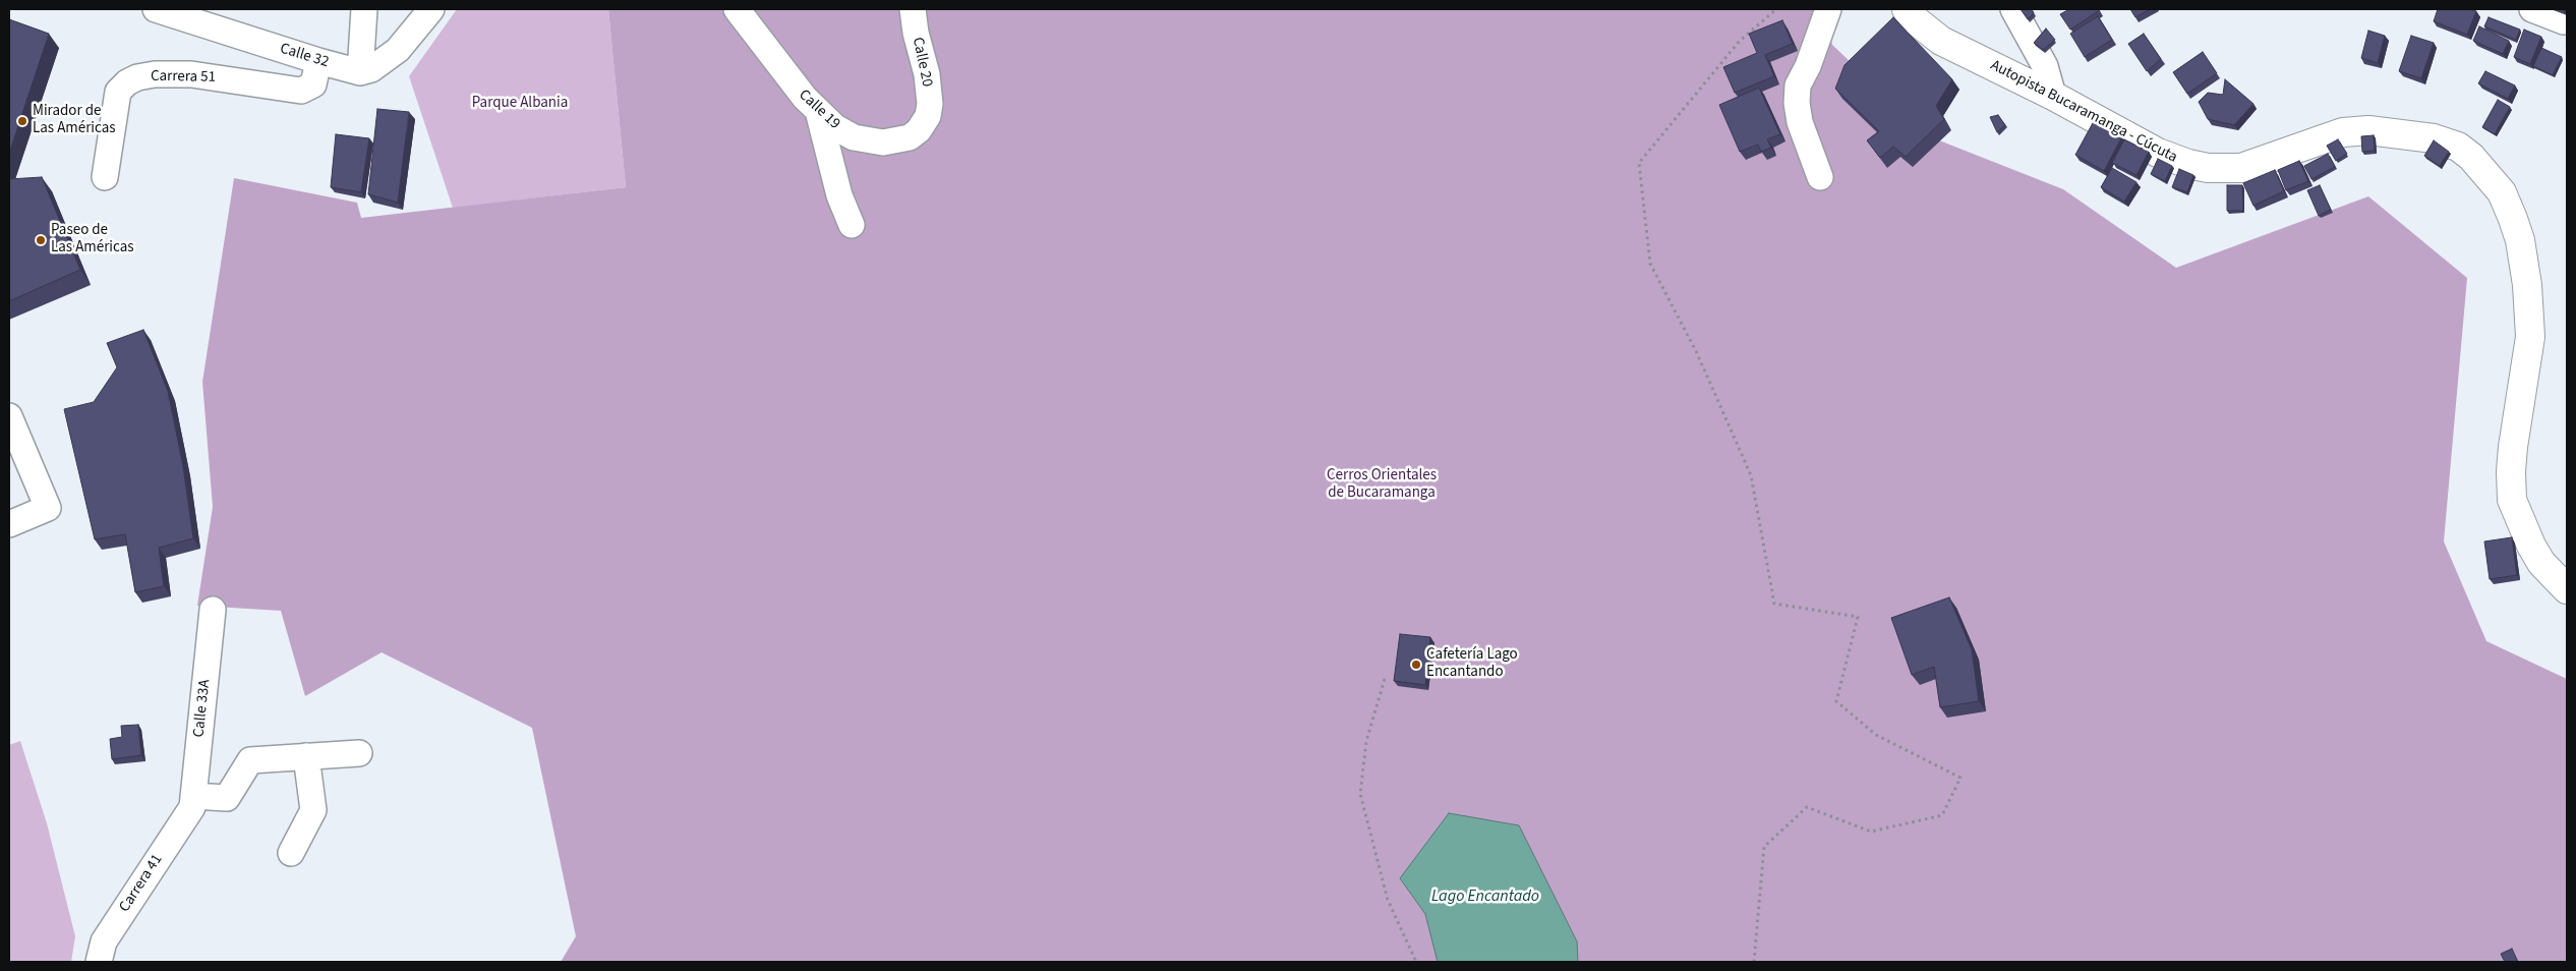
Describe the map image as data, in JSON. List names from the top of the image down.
{
  "streets": {
    "highway": ["Autopista Bucaramanga - Cúcuta"],
    "street": [
      "Calle 32",
      "Calle 20",
      "Carrera 51",
      "Calle 19",
      "Calle 33A",
      "Carrera 41"
    ]
  },
  "crossings": [
    ["Calle 32", "Carrera 51"],
    ["Calle 20", "Calle 19"],
    ["Calle 33A", "Carrera 41"]
  ],
  "water": ["Lago Encantado"],
  "parks": ["Parque Albania", "Cerros Orientales de Bucaramanga"],
  "places": ["Mirador de Las Américas", "Paseo de Las Américas", "Cafetería Lago Encantando"]
}
